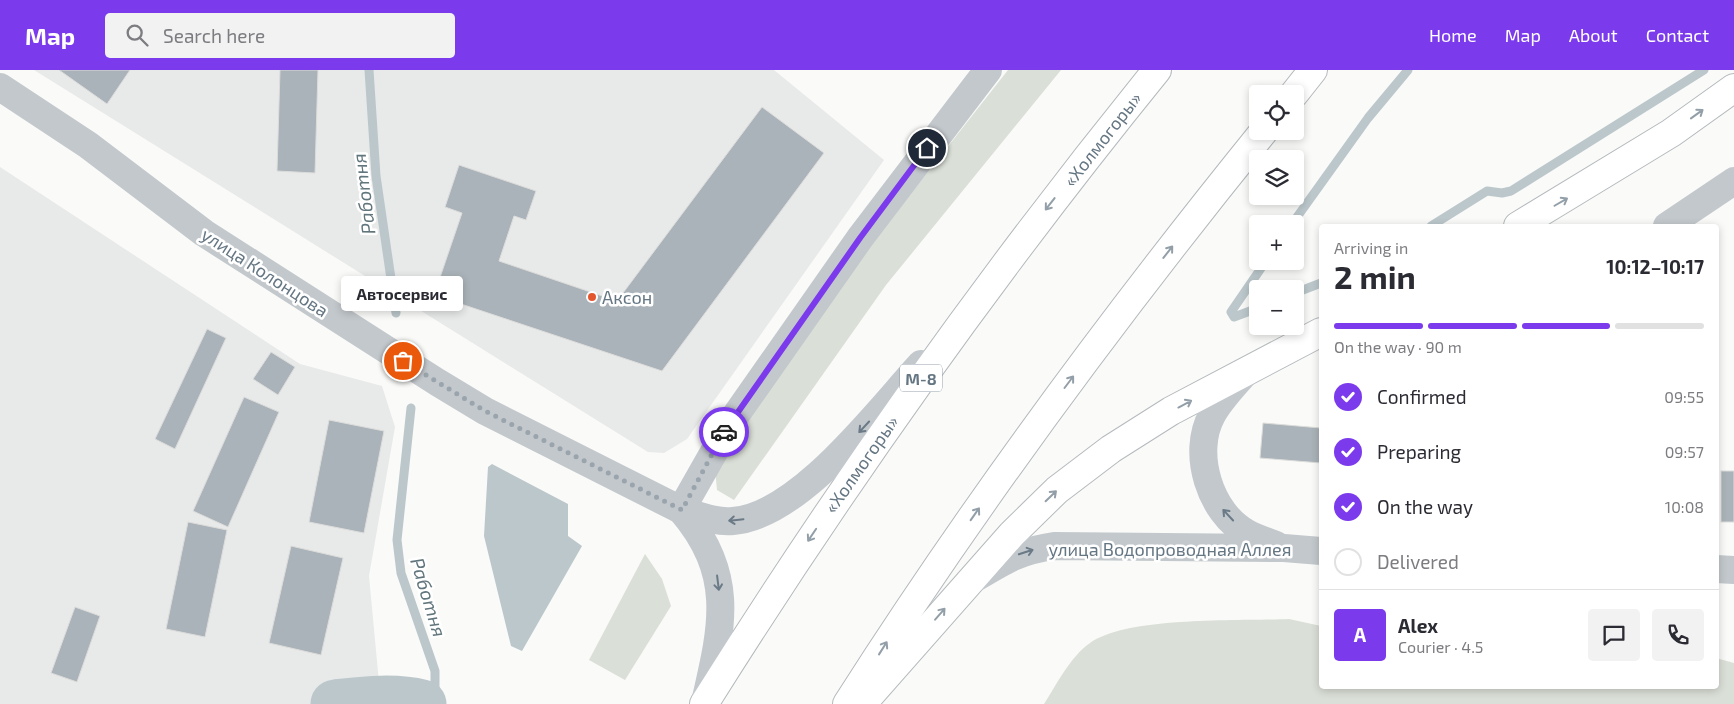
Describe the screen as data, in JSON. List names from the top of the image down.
{
  "streets": {
    "main road": ["«Холмогоры»", "М-8"],
    "street": ["улица Колонцова", "улица Водопроводная Аллея"]
  },
  "crossings": [
    ["«Холмогоры»", "улица Колонцова"]
  ],
  "one_way": ["улица Водопроводная Аллея"],
  "water": ["Работня"],
  "places": ["Аксон", "Автосервис"],
  "page": {
    "header": "Map",
    "search": "Search here",
    "nav": [
      "Home",
      "Map",
      "About",
      "Contact"
    ],
    "map_buttons": ["+", "−"],
    "heading": ["2 min", "Arriving in", "10:12–10:17"],
    "panel": ["Alex", "Courier · 4.5"],
    "bubble": "Автосервис",
    "bar": "On the way · 90 m",
    "list": [
      ["Confirmed", "09:55"],
      ["Preparing", "09:57"],
      ["On the way", "10:08"],
      "Delivered"
    ],
    "round": "A"
  }
}
